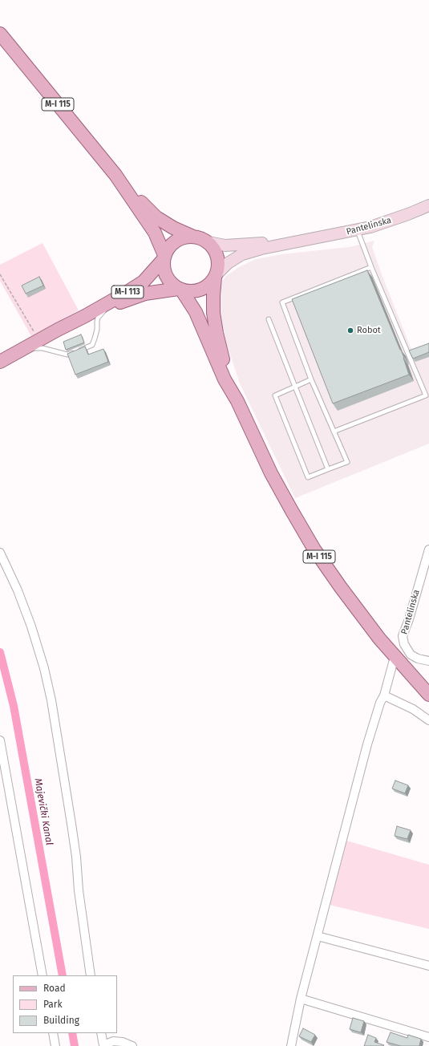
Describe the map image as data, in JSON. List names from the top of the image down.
{
  "streets": {
    "main road": ["M-I 115", "Pantelinska", "M-I 113"]
  },
  "crossings": [
    ["M-I 115", "M-I 113"]
  ],
  "water": ["Majevički Kanal"],
  "places": ["Robot"],
  "legend": ["Road", "Park", "Building"]
}
